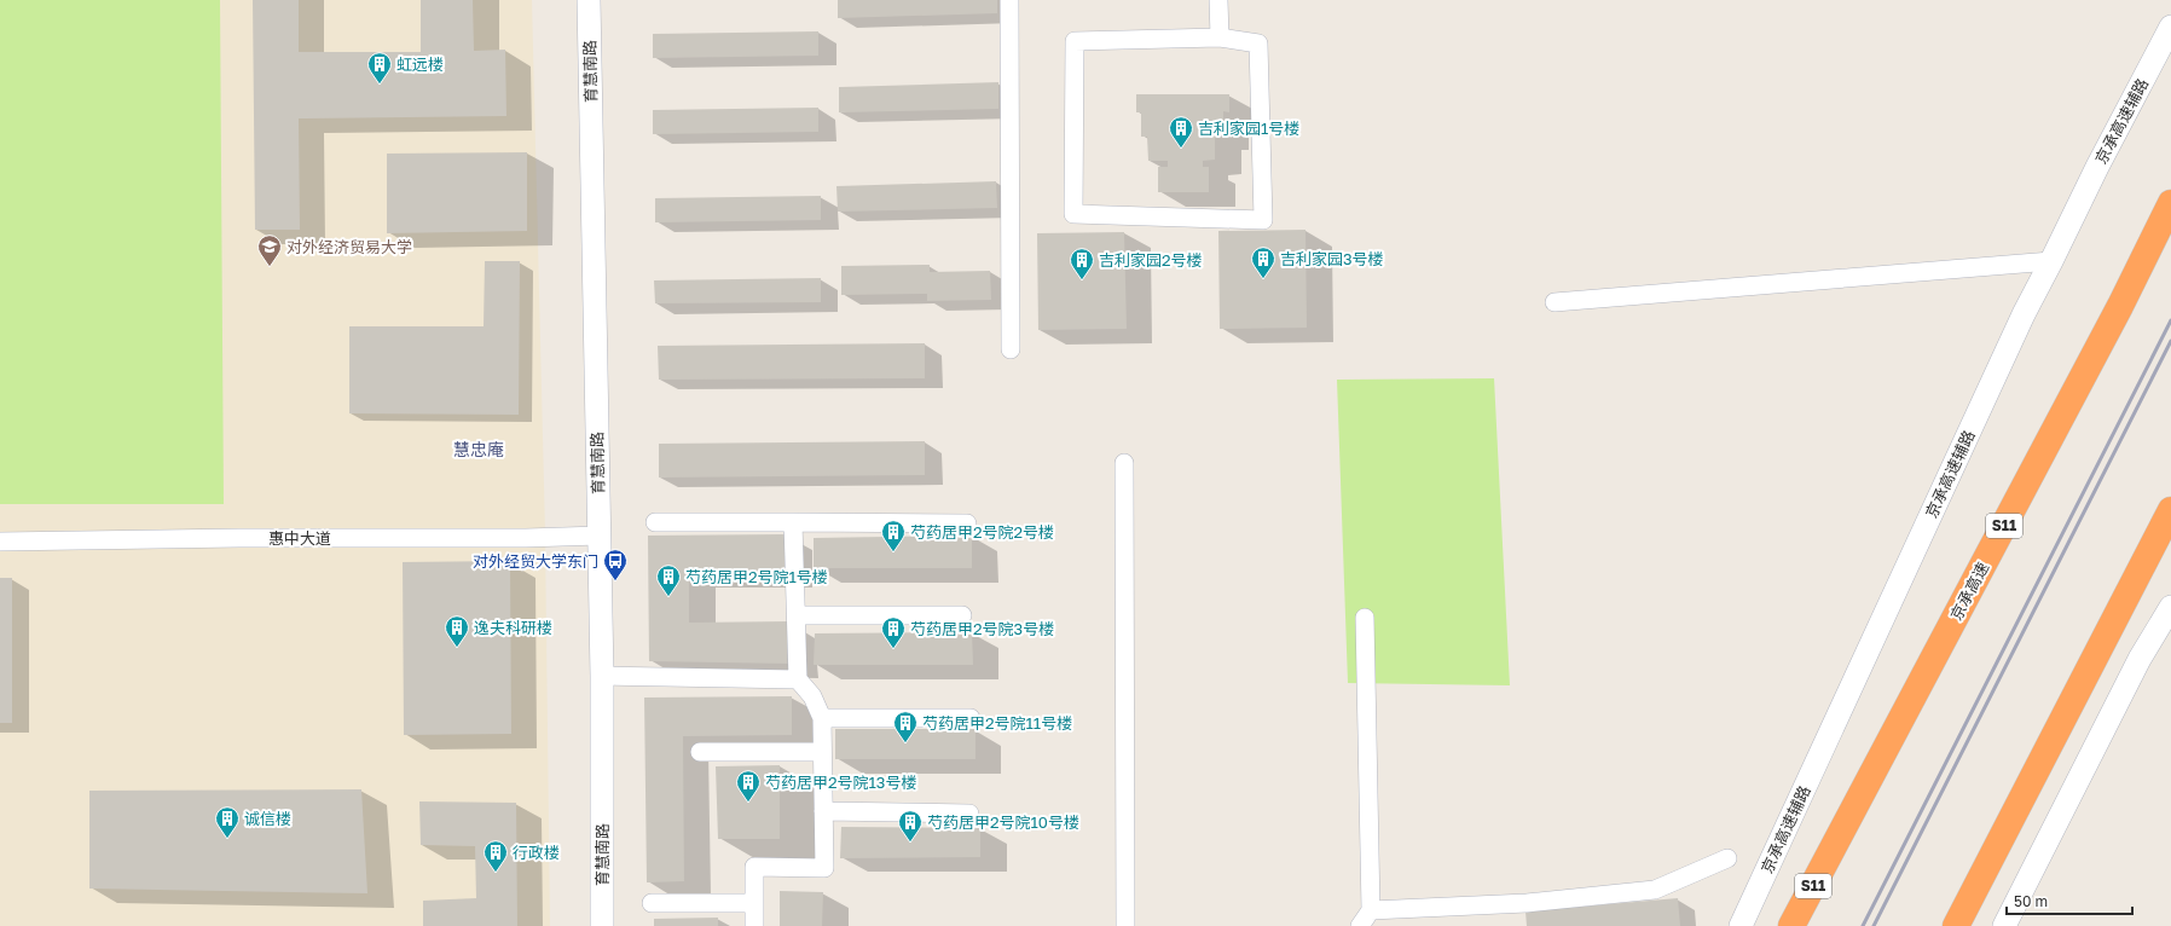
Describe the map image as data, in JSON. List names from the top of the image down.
{
  "streets": {
    "highway": ["S11", "京承高速"],
    "street": ["育慧南路", "京承高速辅路", "惠中大道"]
  },
  "crossings": [
    ["育慧南路", "惠中大道"]
  ],
  "districts": ["慧忠庵"],
  "places": {
    "building": [
      "虹远楼",
      "吉利家园1号楼",
      "吉利家园3号楼",
      "吉利家园2号楼",
      "芍药居甲2号院2号楼",
      "芍药居甲2号院1号楼",
      "逸夫科研楼",
      "芍药居甲2号院3号楼",
      "芍药居甲2号院11号楼",
      "芍药居甲2号院13号楼",
      "诚信楼",
      "芍药居甲2号院10号楼",
      "行政楼"
    ],
    "school or university": ["对外经济贸易大学"],
    "bus stop": ["对外经贸大学东门"]
  },
  "scale_bar": "50 m"
}
